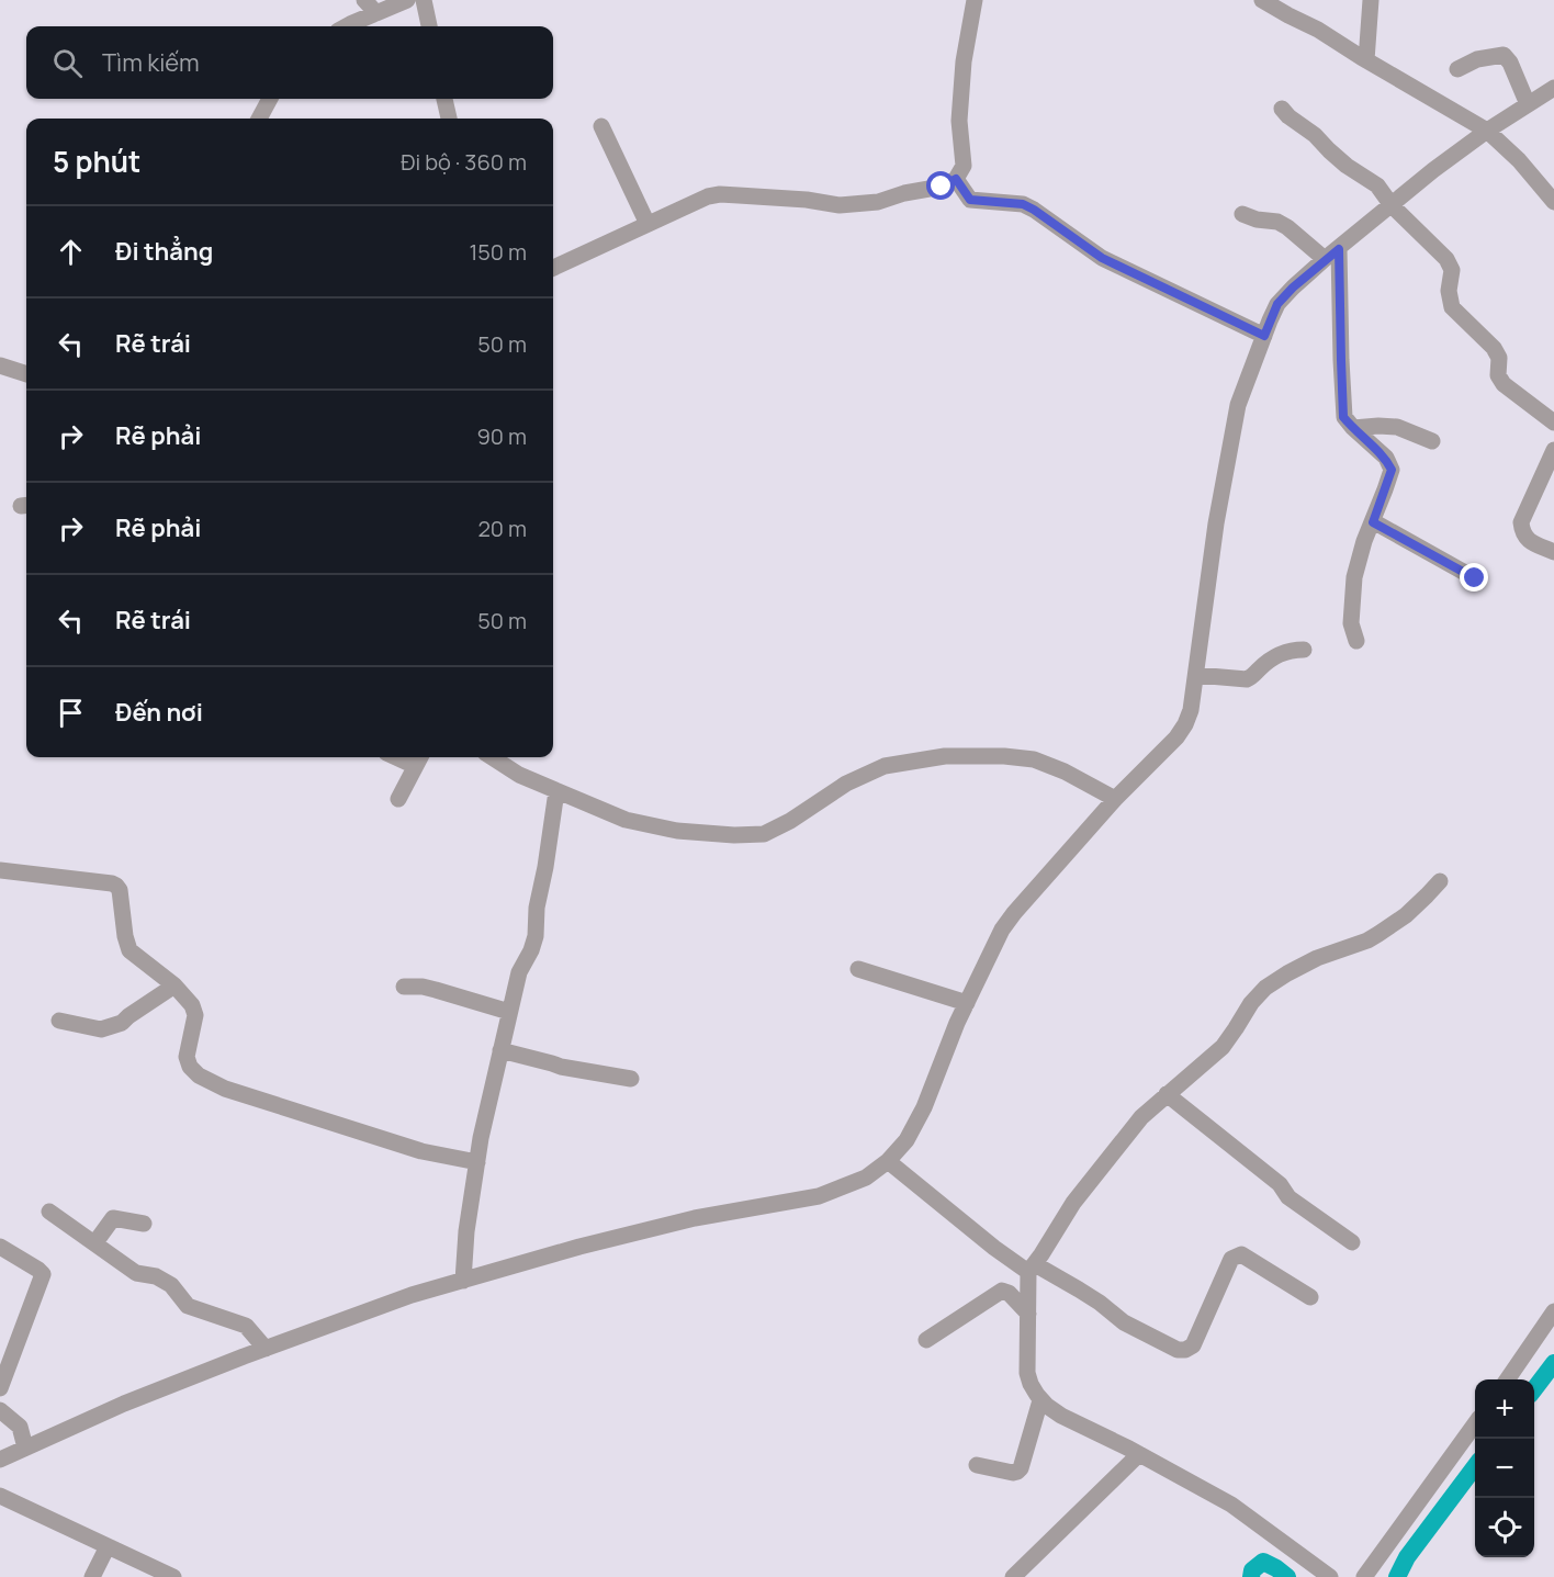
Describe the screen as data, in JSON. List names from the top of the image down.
{
  "page": {
    "search": "Tìm kiếm",
    "heading": ["5 phút", "Đi bộ · 360 m"],
    "list": [
      ["Đi thẳng", "150 m"],
      ["Rẽ trái", "50 m"],
      ["Rẽ phải", "90 m"],
      ["Rẽ phải", "20 m"],
      ["Rẽ trái", "50 m"],
      "Đến nơi"
    ],
    "map_buttons": ["+", "−"]
  }
}
